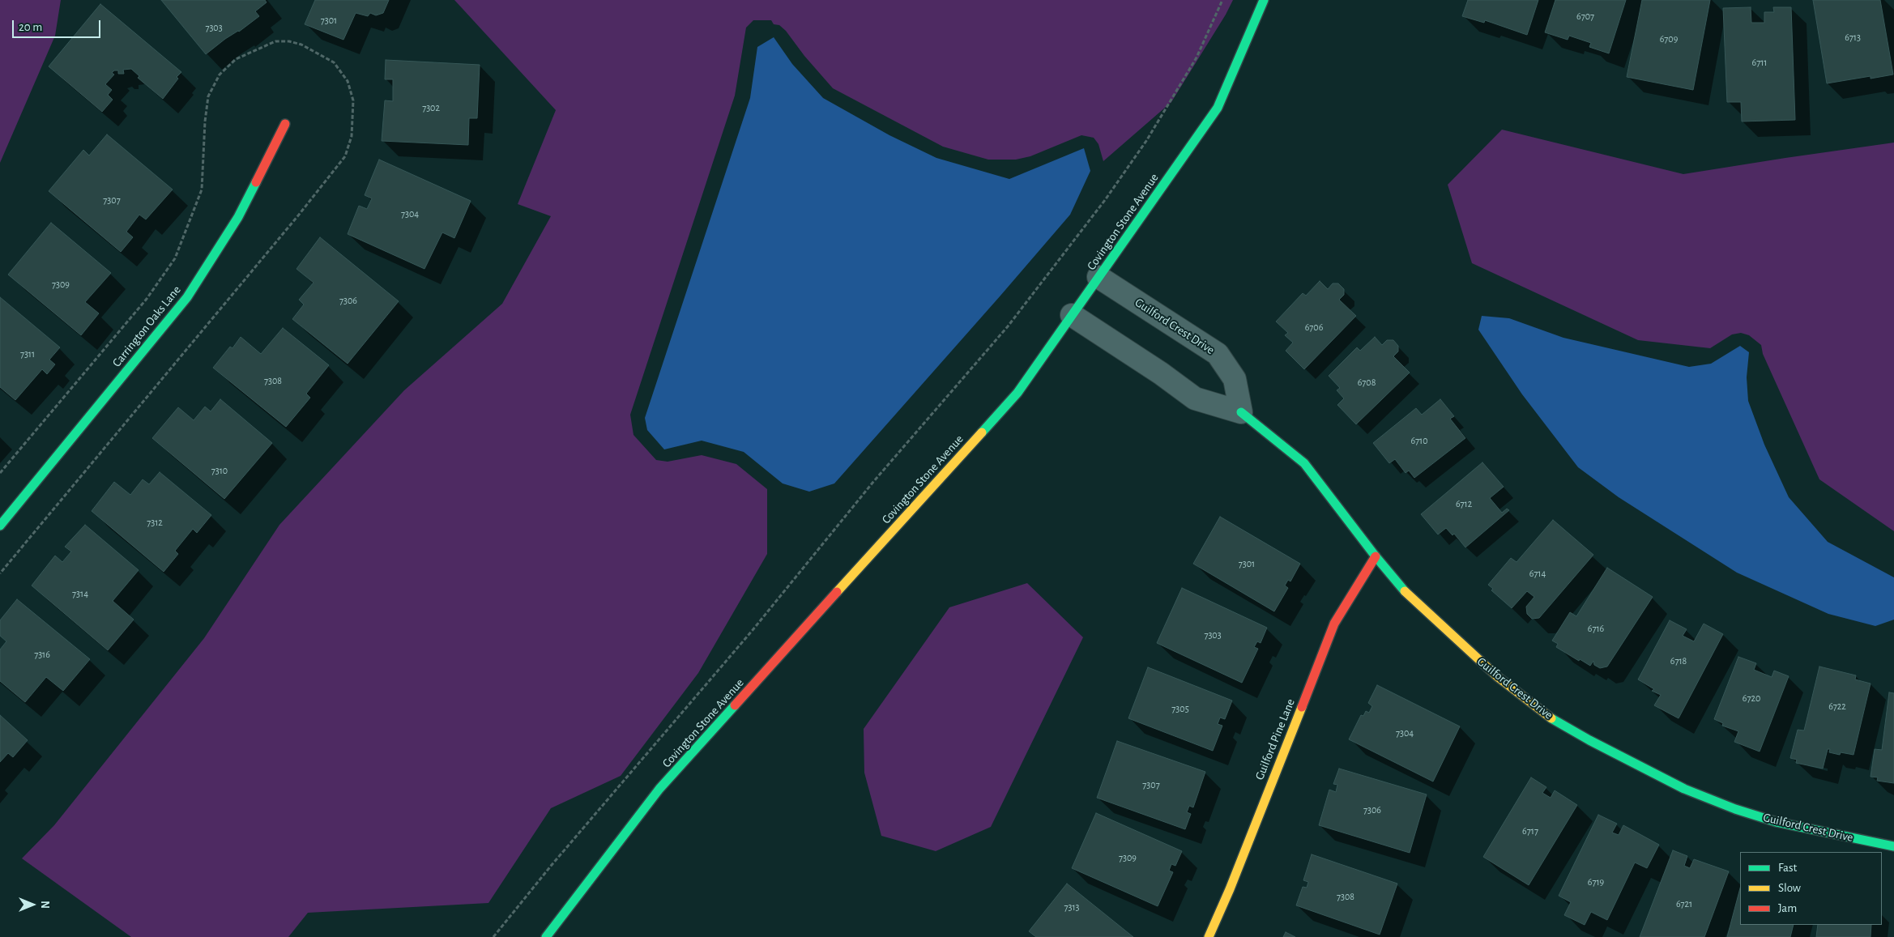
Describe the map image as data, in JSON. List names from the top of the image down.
{
  "streets": {
    "street": [
      "Covington Stone Avenue",
      "Carrington Oaks Lane",
      "Guilford Crest Drive",
      "Guilford Pine Lane"
    ]
  },
  "crossings": [
    ["Covington Stone Avenue", "Guilford Crest Drive"],
    ["Guilford Crest Drive", "Guilford Pine Lane"]
  ],
  "house_numbers": [
    "6707",
    "7301",
    "7303",
    "6713",
    "6709",
    "6711",
    "7302",
    "7307",
    "7304",
    "7309",
    "7306",
    "6706",
    "7311",
    "7308",
    "6708",
    "6710",
    "7310",
    "6712",
    "7312",
    "7301",
    "6714",
    "7314",
    "6716",
    "7303",
    "7316",
    "6718",
    "6720",
    "6722",
    "7305",
    "7304",
    "7307",
    "7306",
    "6717",
    "7309",
    "6719",
    "7308",
    "6721",
    "7313"
  ],
  "legend": ["Fast", "Slow", "Jam"],
  "scale_bar": "20 m",
  "north": "right"
}
